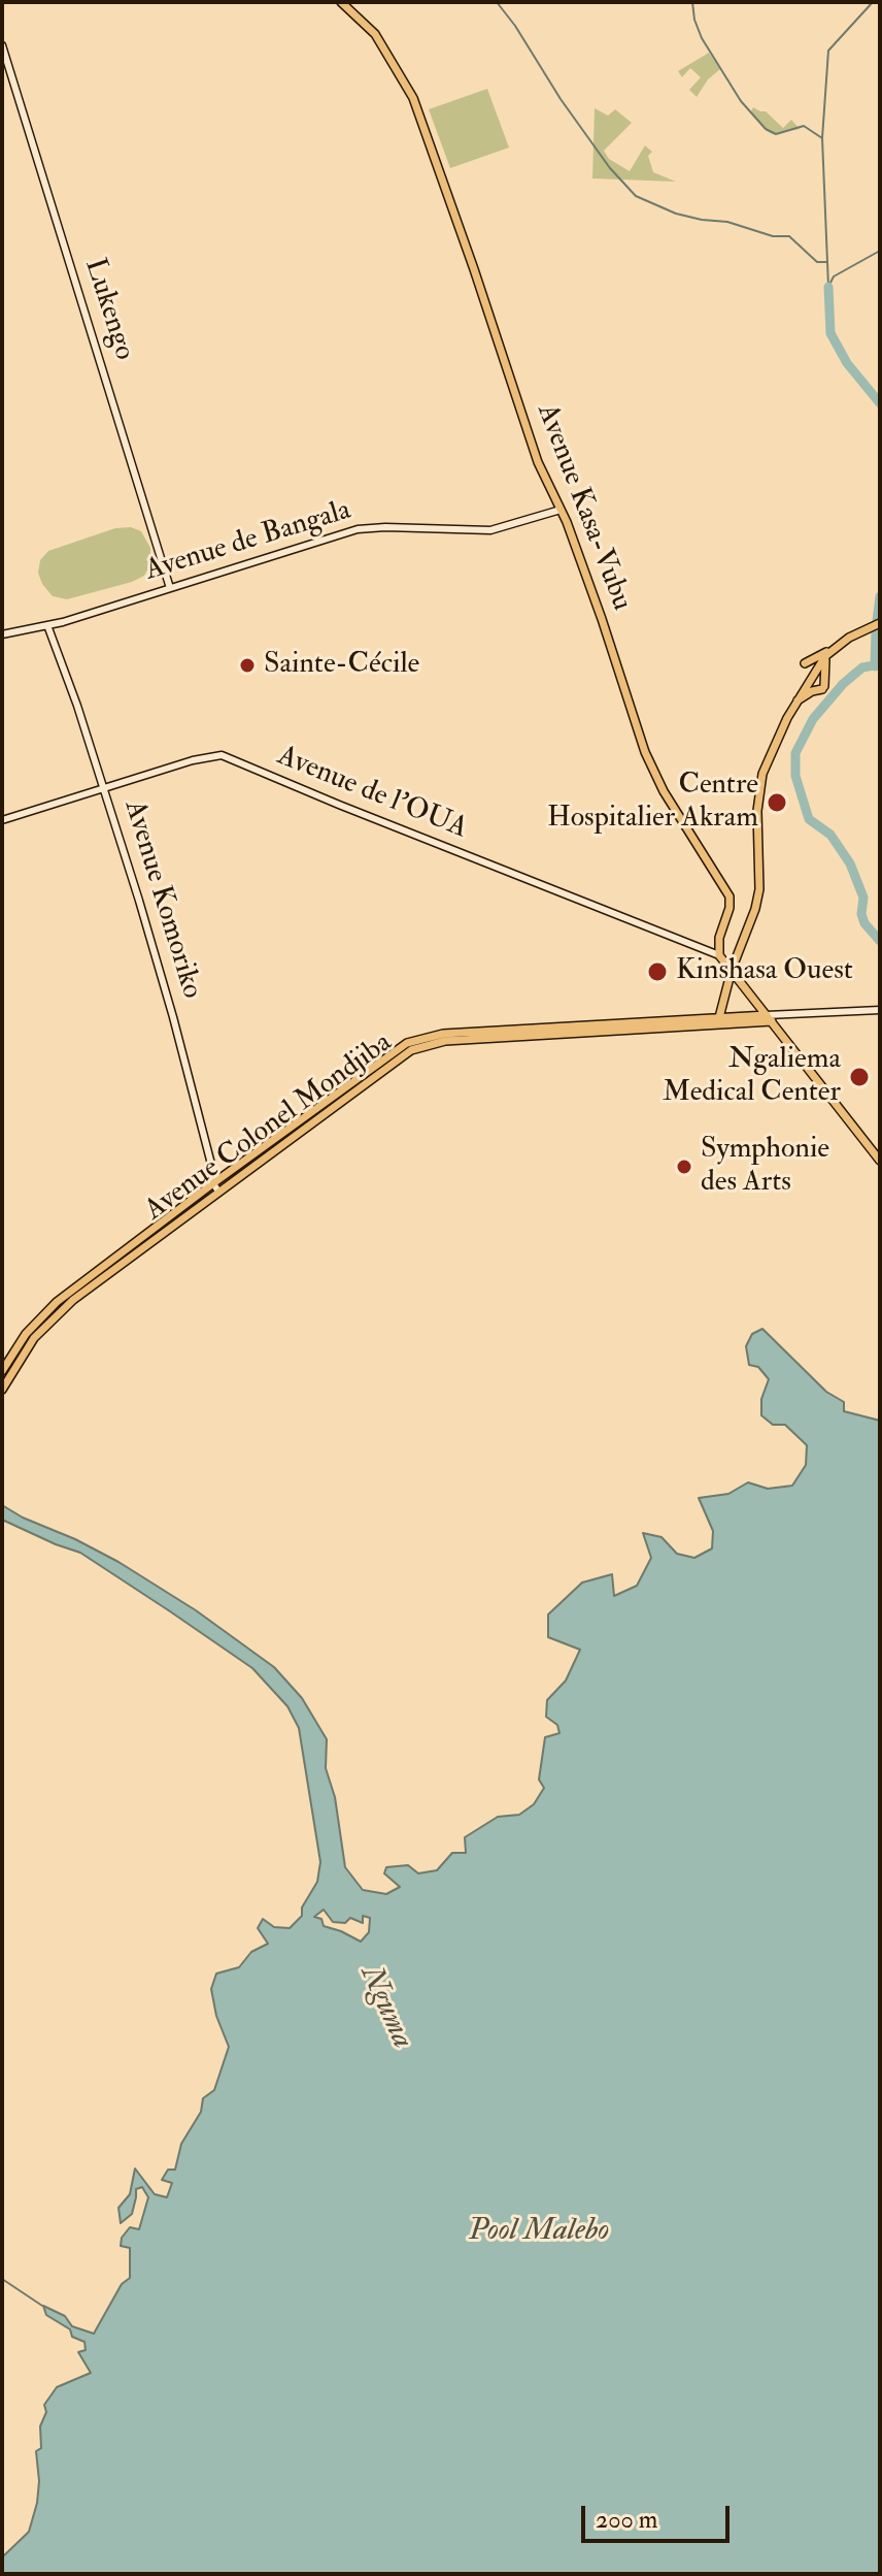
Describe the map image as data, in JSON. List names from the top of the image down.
{
  "streets": {
    "main road": ["Avenue Kasa-Vubu", "Avenue Colonel Mondjiba"],
    "street": [
      "Lukengo",
      "Avenue de Bangala",
      "Avenue de l’OUA",
      "Avenue Komoriko"
    ]
  },
  "crossings": [
    ["Lukengo", "Avenue de Bangala"],
    ["Avenue Kasa-Vubu", "Avenue de Bangala"],
    ["Avenue Kasa-Vubu", "Avenue de l’OUA"],
    ["Avenue de Bangala", "Avenue Komoriko"],
    ["Avenue de l’OUA", "Avenue Komoriko"],
    ["Avenue Komoriko", "Avenue Colonel Mondjiba"]
  ],
  "water": ["Nguma", "Pool Malebo"],
  "places": [
    "Sainte-Cécile",
    "Centre Hospitalier Akram",
    "Kinshasa Ouest",
    "Ngaliema Medical Center",
    "Symphonie des Arts"
  ],
  "scale_bar": "200 m"
}
